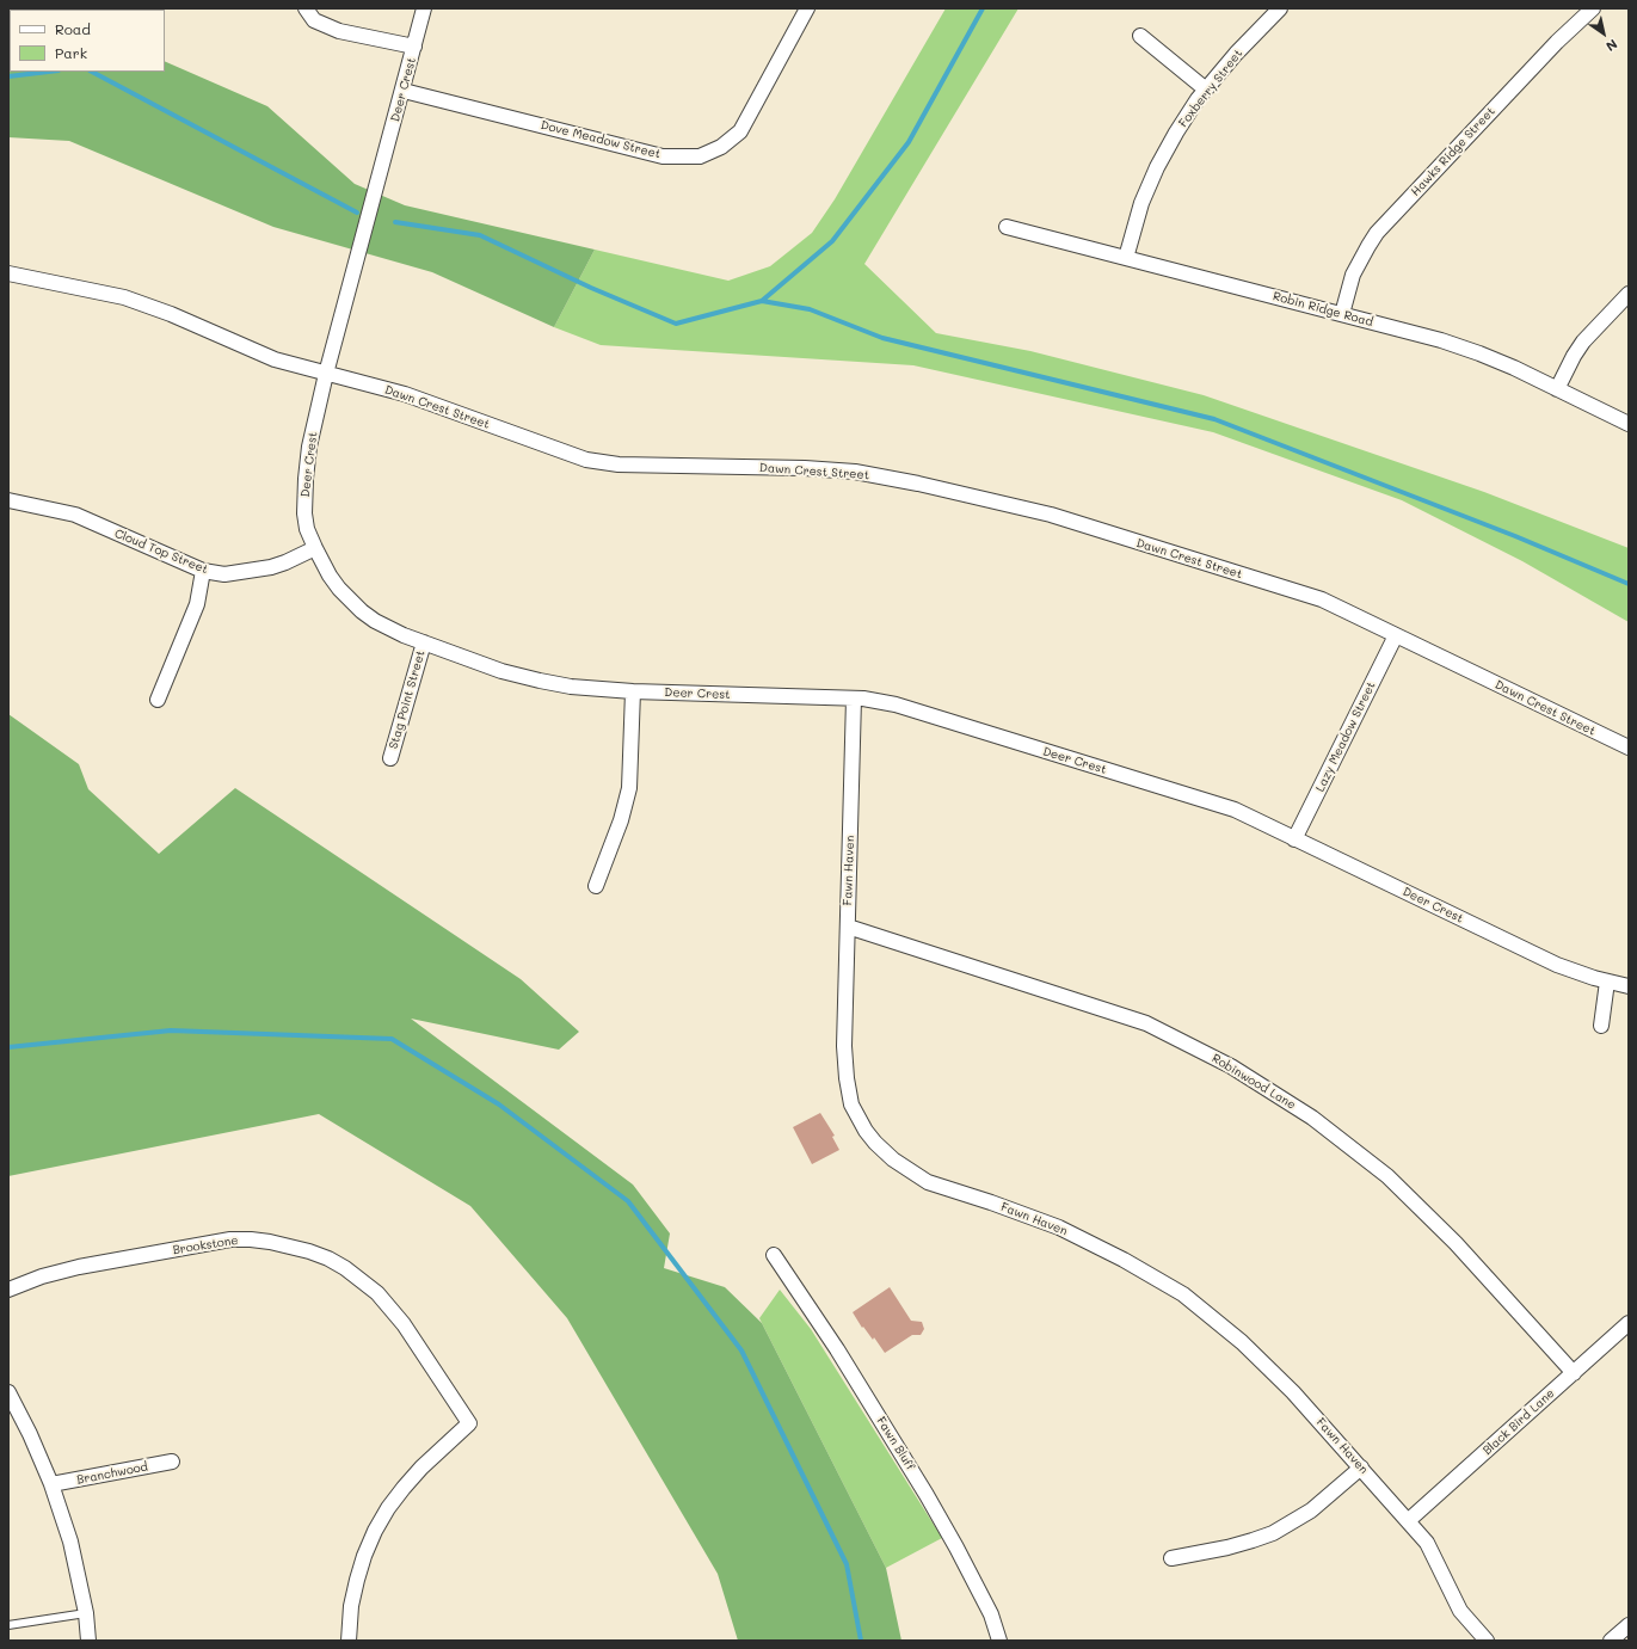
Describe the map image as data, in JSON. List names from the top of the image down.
{
  "streets": {
    "street": [
      "Foxberry Street",
      "Deer Crest",
      "Dove Meadow Street",
      "Hawks Ridge Street",
      "Robin Ridge Road",
      "Dawn Crest Street",
      "Cloud Top Street",
      "Stag Point Street",
      "Lazy Meadow Street",
      "Fawn Haven",
      "Robinwood Lane",
      "Brookstone",
      "Black Bird Lane",
      "Fawn Bluff",
      "Branchwood"
    ]
  },
  "crossings": [
    ["Foxberry Street", "Robin Ridge Road"],
    ["Deer Crest", "Dove Meadow Street"],
    ["Deer Crest", "Dawn Crest Street"],
    ["Deer Crest", "Cloud Top Street"],
    ["Deer Crest", "Stag Point Street"],
    ["Deer Crest", "Lazy Meadow Street"],
    ["Deer Crest", "Fawn Haven"],
    ["Hawks Ridge Street", "Robin Ridge Road"],
    ["Dawn Crest Street", "Lazy Meadow Street"],
    ["Fawn Haven", "Robinwood Lane"],
    ["Fawn Haven", "Black Bird Lane"],
    ["Robinwood Lane", "Black Bird Lane"]
  ],
  "legend": ["Road", "Park"],
  "north": "bottom right"
}
